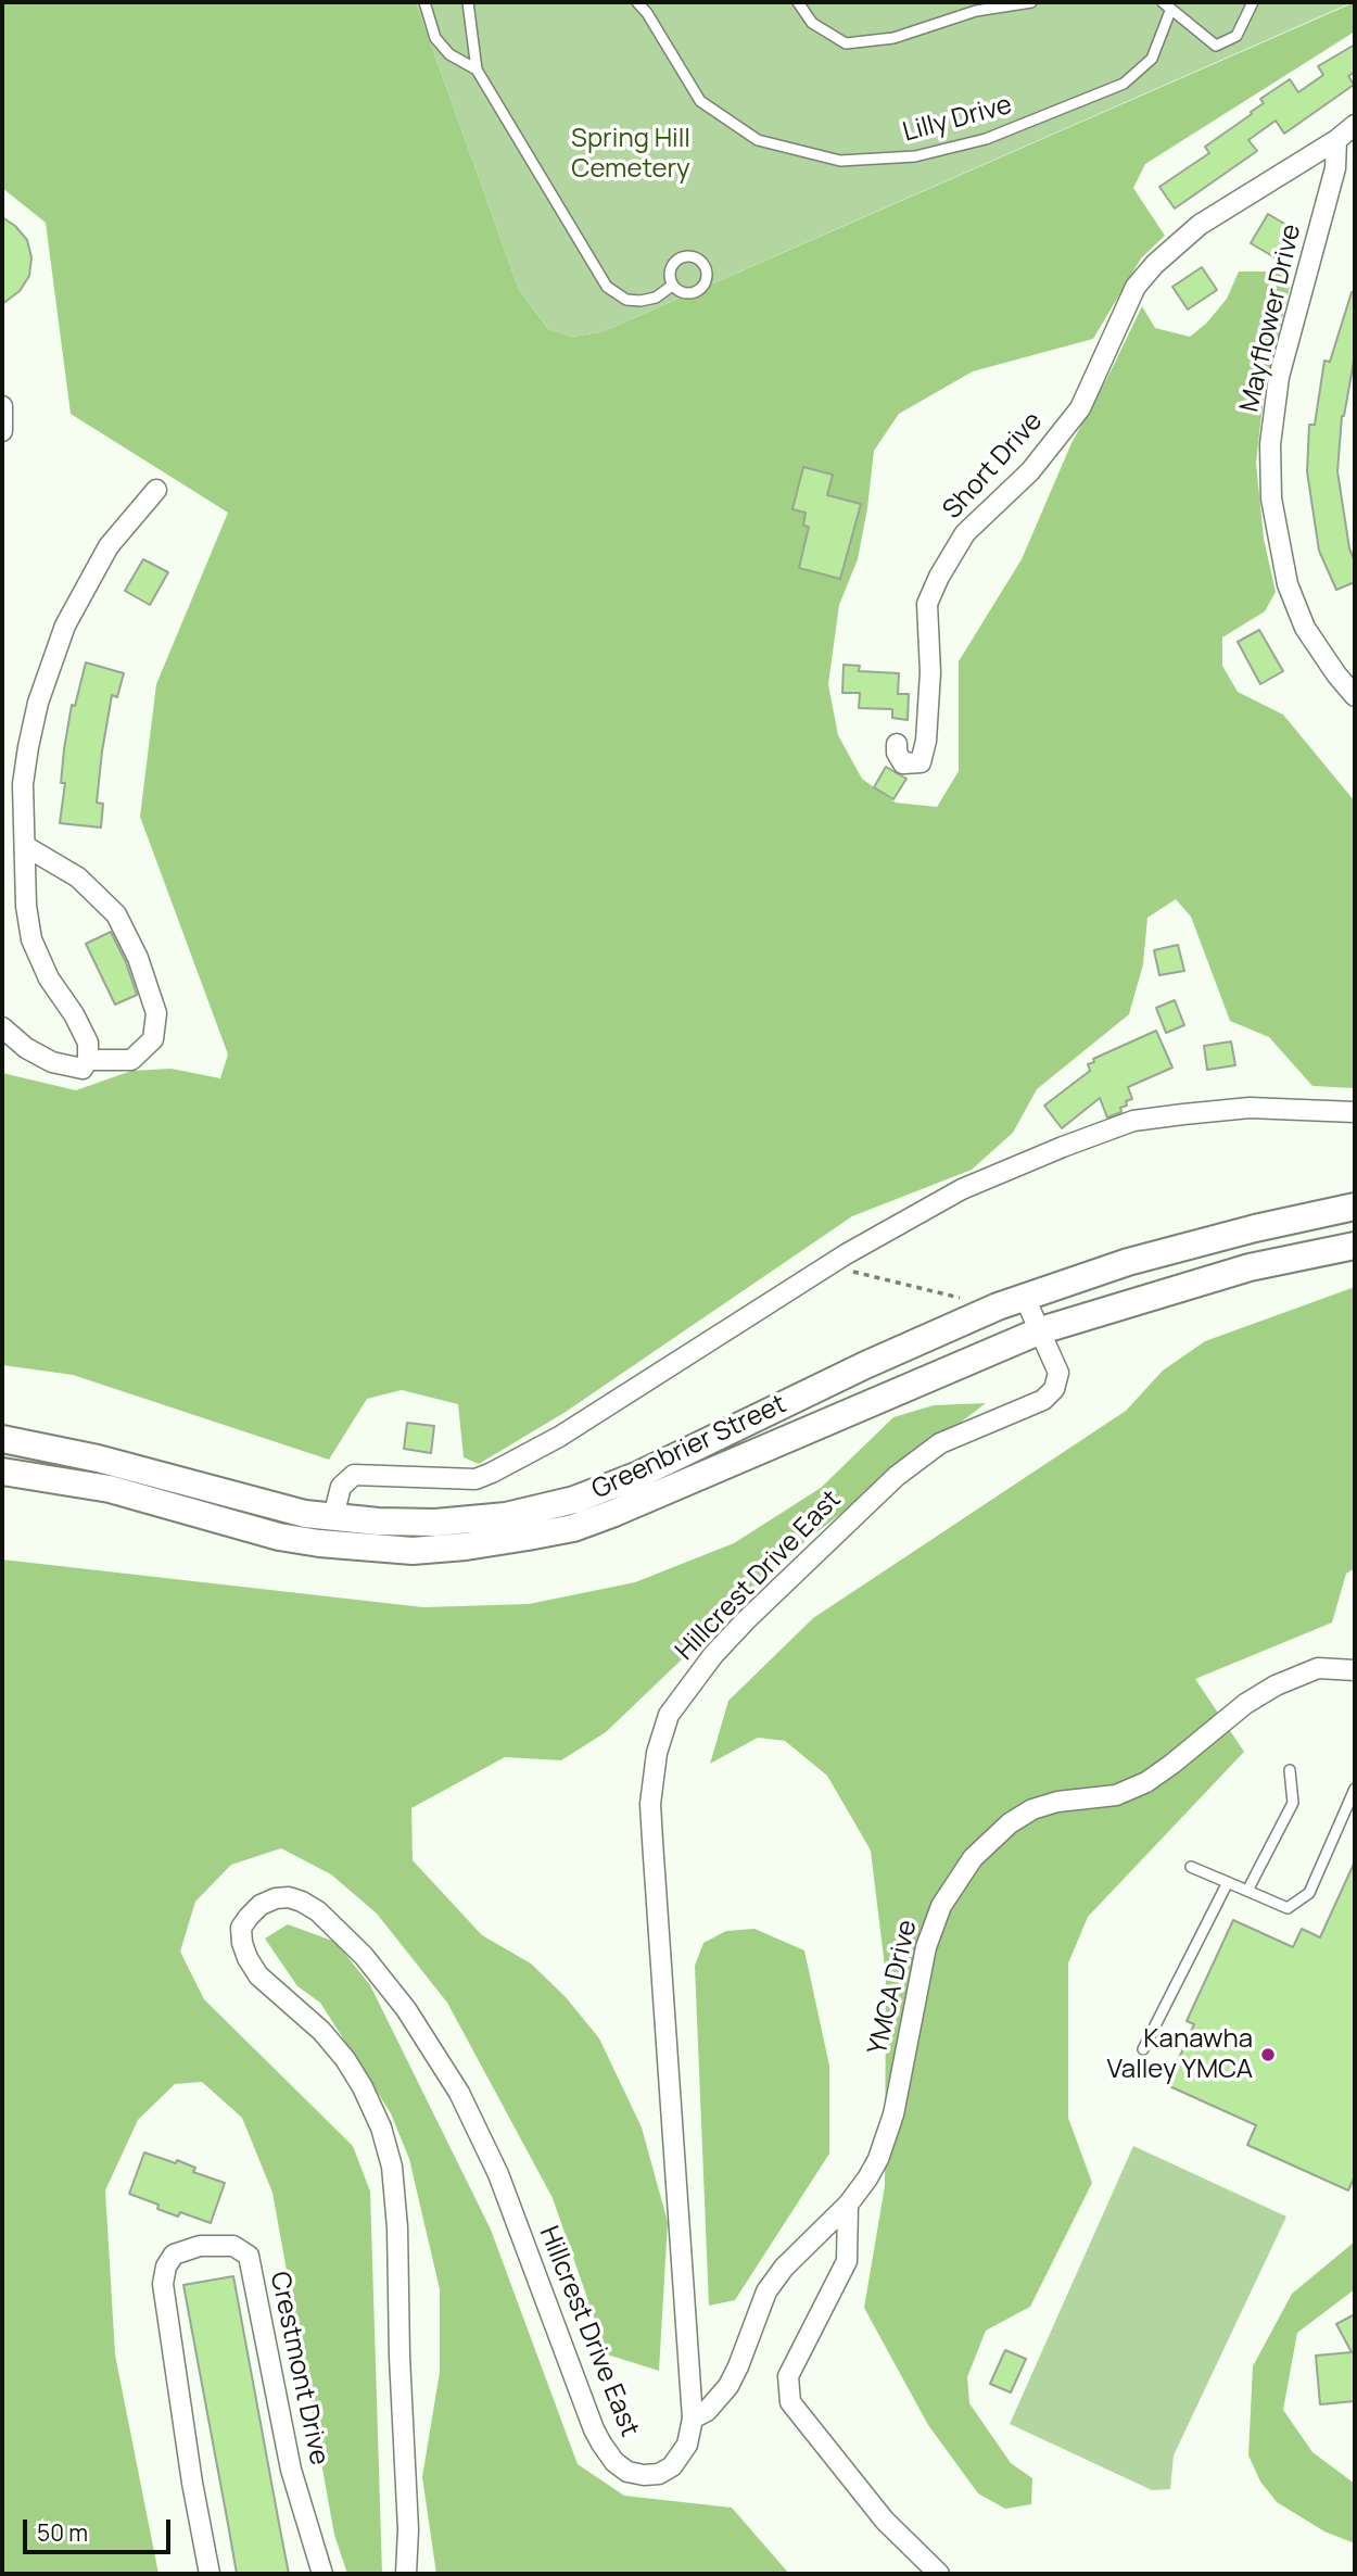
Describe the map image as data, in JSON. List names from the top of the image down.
{
  "streets": {
    "main road": ["Greenbrier Street"],
    "street": [
      "Mayflower Drive",
      "Short Drive",
      "Hillcrest Drive East",
      "YMCA Drive",
      "Crestmont Drive"
    ],
    "lane": ["Lilly Drive"]
  },
  "crossings": [
    ["Mayflower Drive", "Short Drive"],
    ["Greenbrier Street", "Hillcrest Drive East"],
    ["Hillcrest Drive East", "YMCA Drive"]
  ],
  "parks": ["Spring Hill Cemetery"],
  "places": ["Kanawha Valley YMCA"],
  "scale_bar": "50 m"
}
